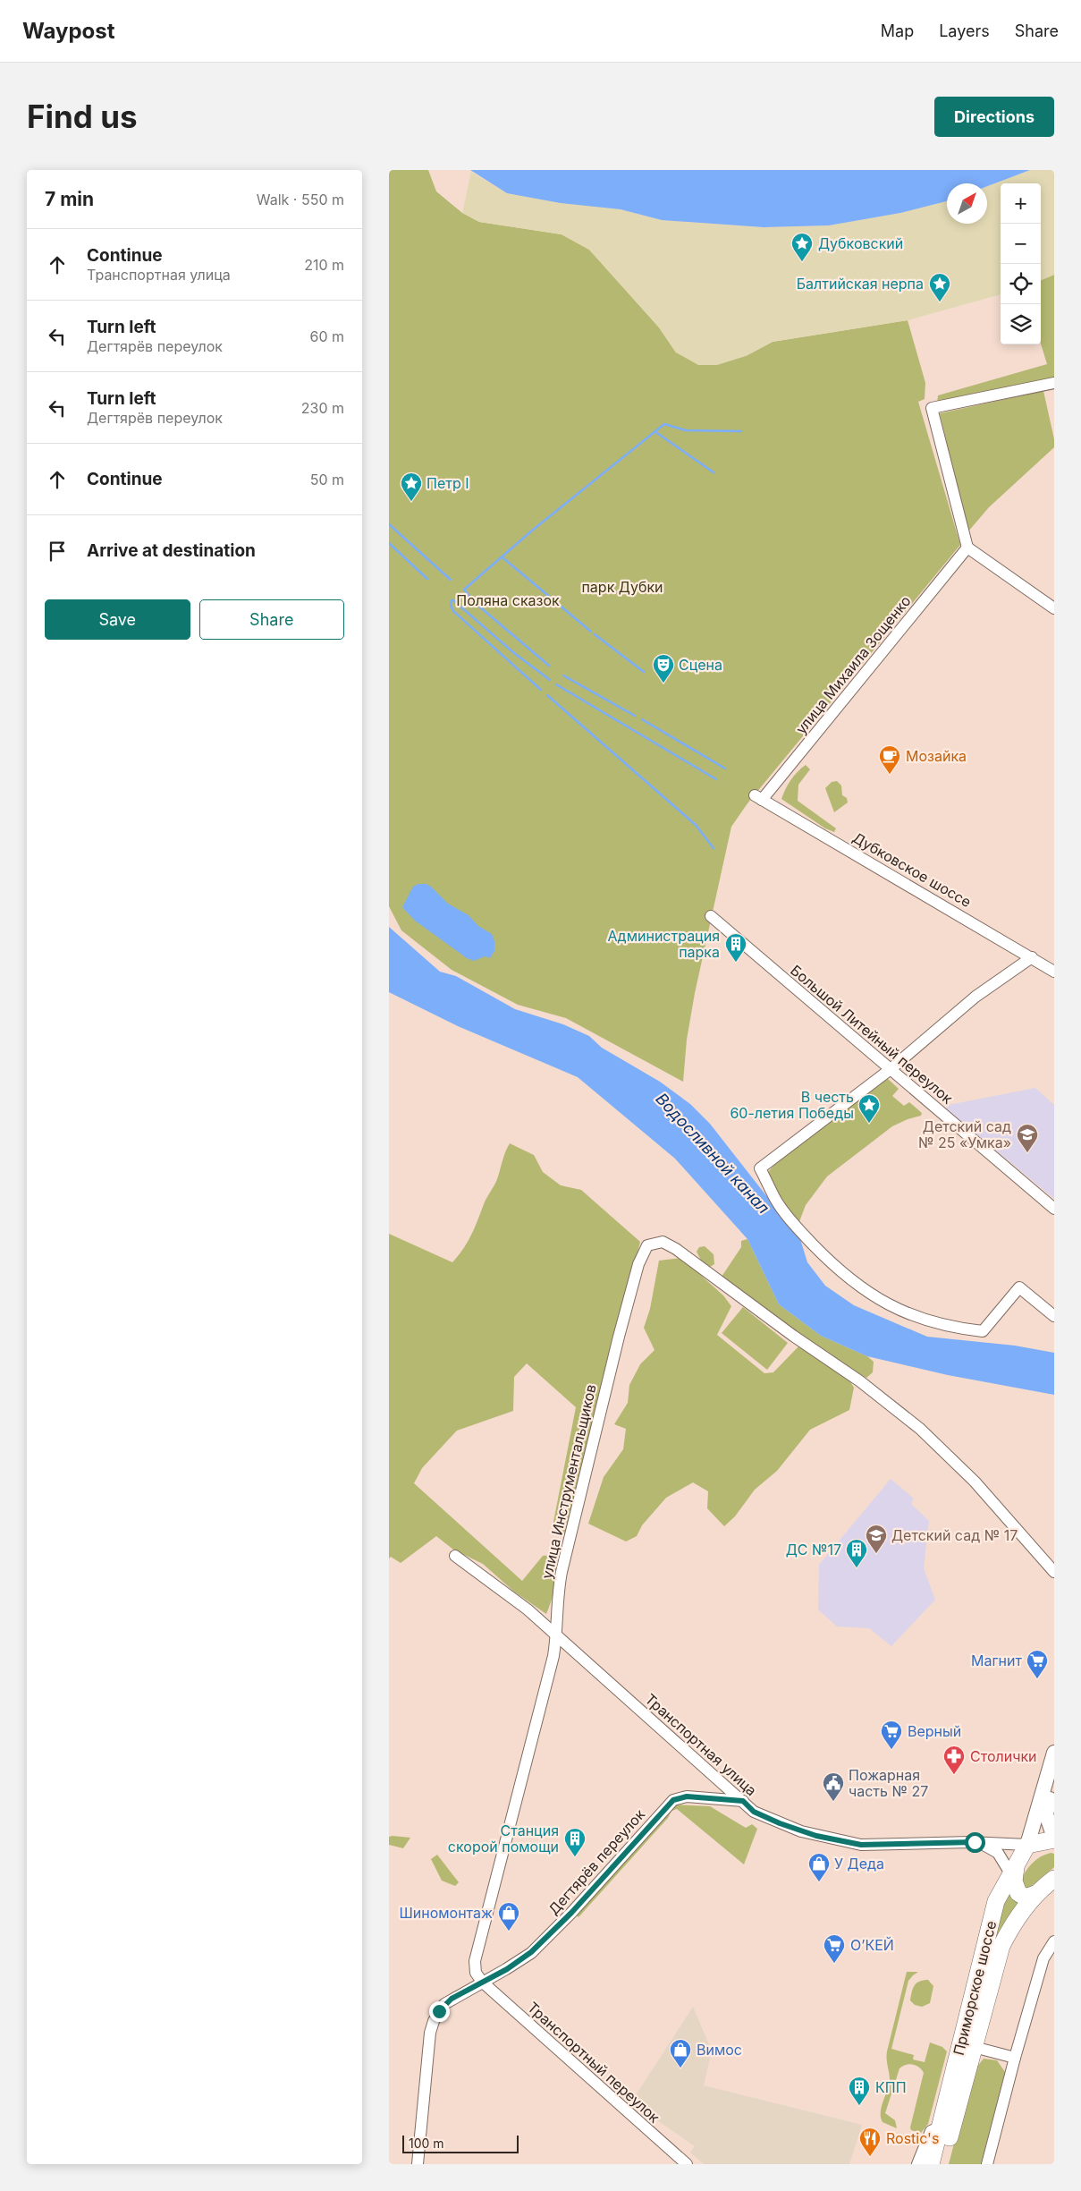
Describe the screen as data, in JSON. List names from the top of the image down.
{
  "streets": {
    "highway": ["Приморское шоссе"],
    "street": [
      "улица Михаила Зощенко",
      "Дубковское шоссе",
      "Большой Литейный переулок",
      "улица Инструментальщиков",
      "Транспортная улица",
      "Дегтярёв переулок",
      "Транспортный переулок"
    ]
  },
  "crossings": [
    ["улица Михаила Зощенко", "Дубковское шоссе"],
    ["улица Инструментальщиков", "Транспортная улица"],
    ["улица Инструментальщиков", "Дегтярёв переулок"],
    ["улица Инструментальщиков", "Транспортный переулок"],
    ["Транспортная улица", "Дегтярёв переулок"],
    ["Транспортная улица", "Приморское шоссе"],
    ["Дегтярёв переулок", "Транспортный переулок"]
  ],
  "water": ["Водосливной канал"],
  "parks": ["парк Дубки", "Поляна сказок"],
  "places": {
    "place": [
      "Дубковский",
      "Балтийская нерпа",
      "Петр I",
      "В честь 60-летия Победы"
    ],
    "theatre": ["Сцена"],
    "cafe": ["Мозайка"],
    "building": [
      "Администрация парка",
      "ДС №17",
      "Станция скорой помощи",
      "КПП"
    ],
    "school or university": ["Детский сад № 25 «Умка»", "Детский сад № 17"],
    "supermarket": ["Магнит", "Верный", "О’КЕЙ"],
    "pharmacy": ["Столички"],
    "public building": ["Пожарная часть № 27"],
    "shop": ["У Деда", "Шиномонтаж", "Вимос"],
    "restaurant": ["Rostic's"]
  },
  "scale_bar": "100 m",
  "north": "top right",
  "page": {
    "header": "Waypost",
    "nav": ["Map", "Layers", "Share"],
    "buttons": [
      "Directions",
      ["Save", "Share"]
    ],
    "title": "Find us",
    "heading": ["7 min", "Walk · 550 m"],
    "map_buttons": ["+", "−"],
    "list": [
      ["Continue", "Транспортная улица", "210 m"],
      ["Turn left", "Дегтярёв переулок", "60 m"],
      ["Turn left", "Дегтярёв переулок", "230 m"],
      ["Continue", "50 m"],
      "Arrive at destination"
    ],
    "scale": "100 m"
  }
}
